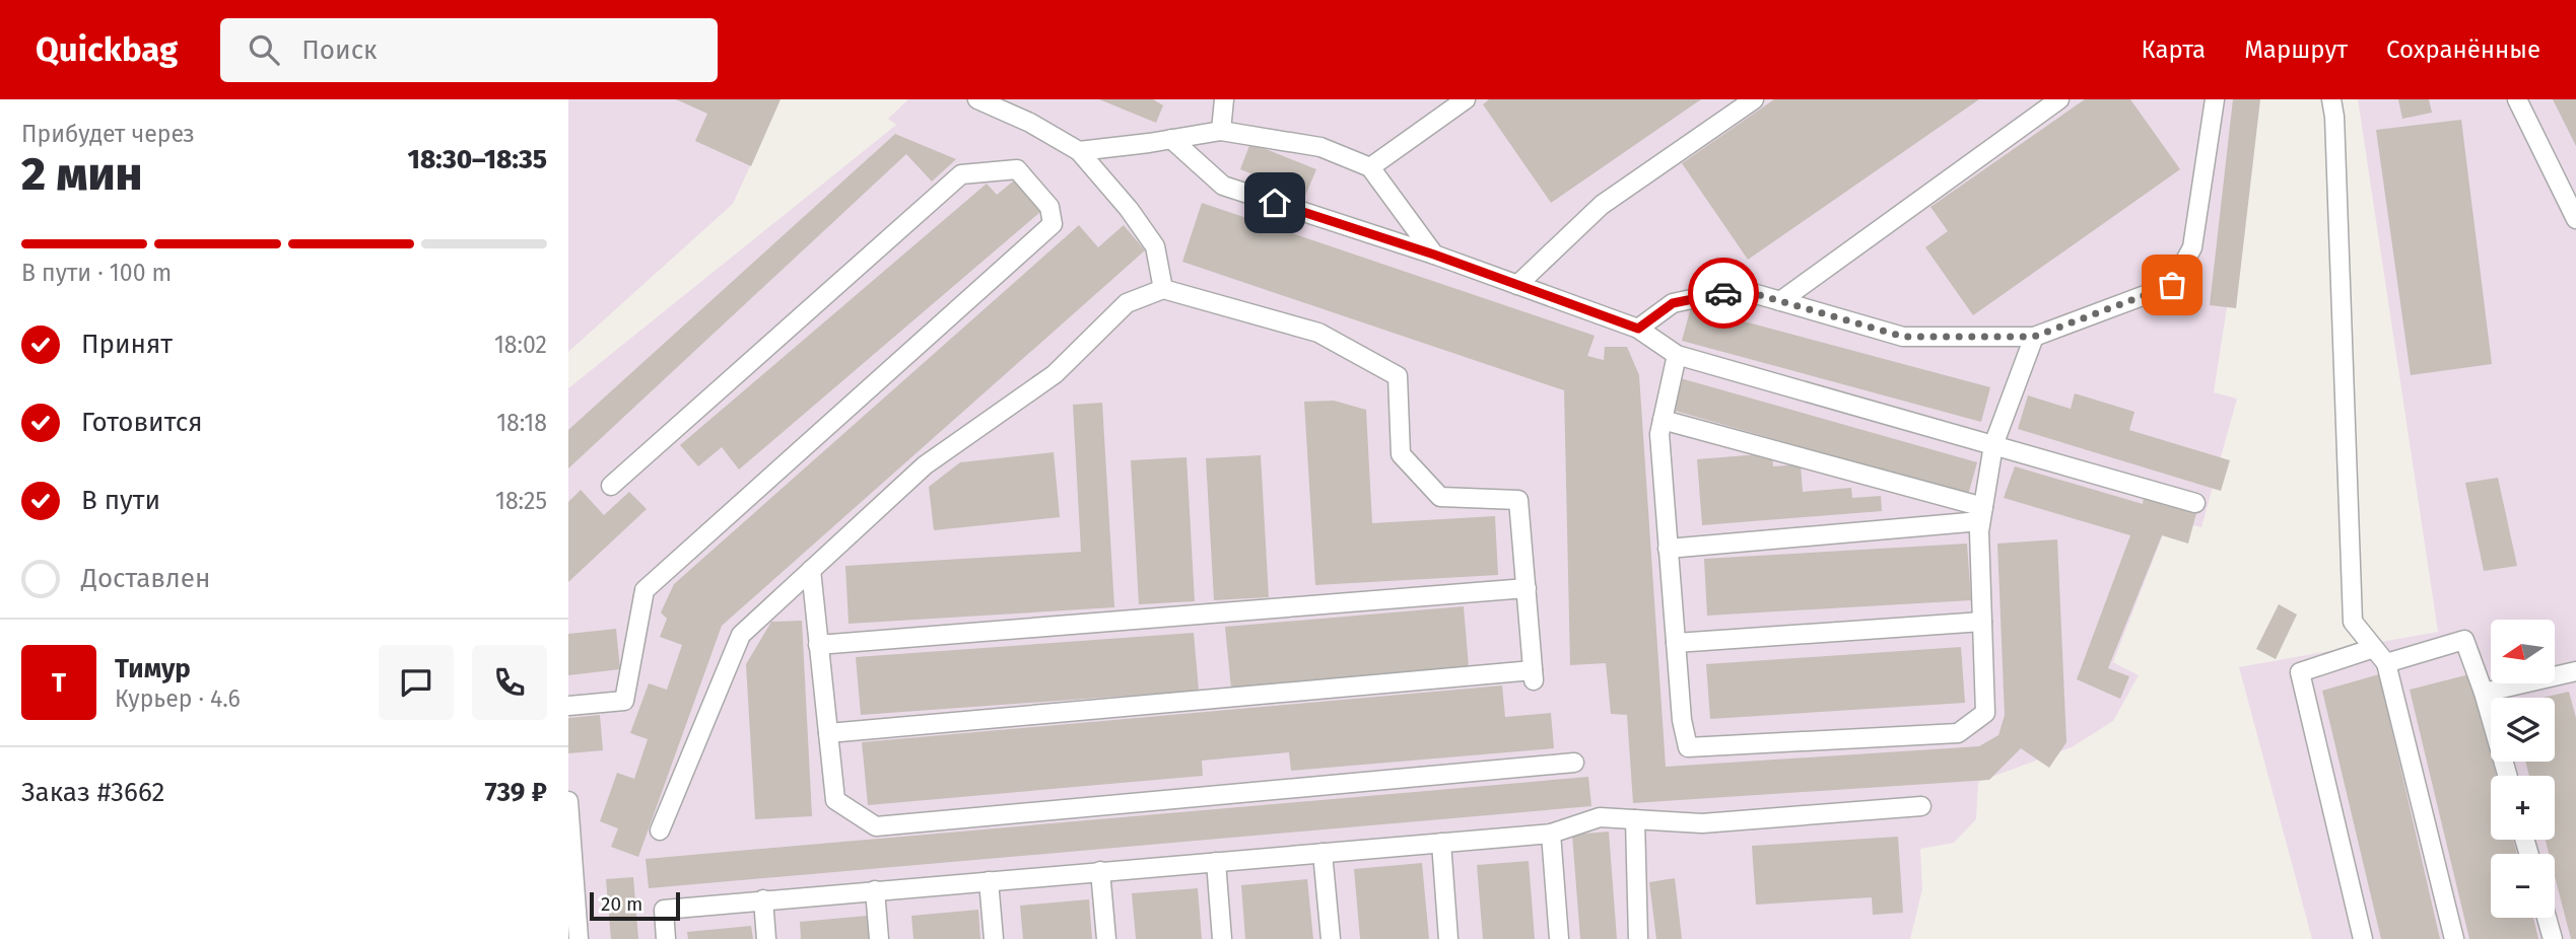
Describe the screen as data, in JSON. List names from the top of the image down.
{
  "scale_bar": "20 m",
  "north": "left",
  "page": {
    "header": "Quickbag",
    "search": "Поиск",
    "nav": ["Карта", "Маршрут", "Сохранённые"],
    "heading": ["2 мин", "Прибудет через", "18:30–18:35"],
    "panel": [
      "Тимур",
      "Курьер · 4.6",
      "Заказ #3662",
      "739 ₽"
    ],
    "bar": "В пути · 100 m",
    "list": [
      ["Принят", "18:02"],
      ["Готовится", "18:18"],
      ["В пути", "18:25"],
      "Доставлен"
    ],
    "map_buttons": ["+", "−"],
    "round": "Т",
    "scale": "20 m"
  }
}
